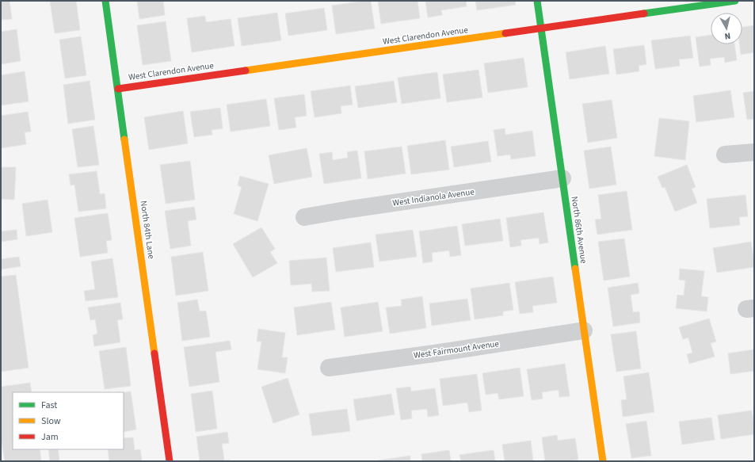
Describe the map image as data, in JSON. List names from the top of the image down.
{
  "streets": {
    "street": [
      "West Clarendon Avenue",
      "West Indianola Avenue",
      "North 84th Lane",
      "North 86th Avenue",
      "West Fairmount Avenue"
    ]
  },
  "crossings": [
    ["West Clarendon Avenue", "North 84th Lane"],
    ["West Clarendon Avenue", "North 86th Avenue"],
    ["West Indianola Avenue", "North 86th Avenue"],
    ["North 86th Avenue", "West Fairmount Avenue"]
  ],
  "legend": ["Fast", "Slow", "Jam"],
  "north": "bottom"
}
